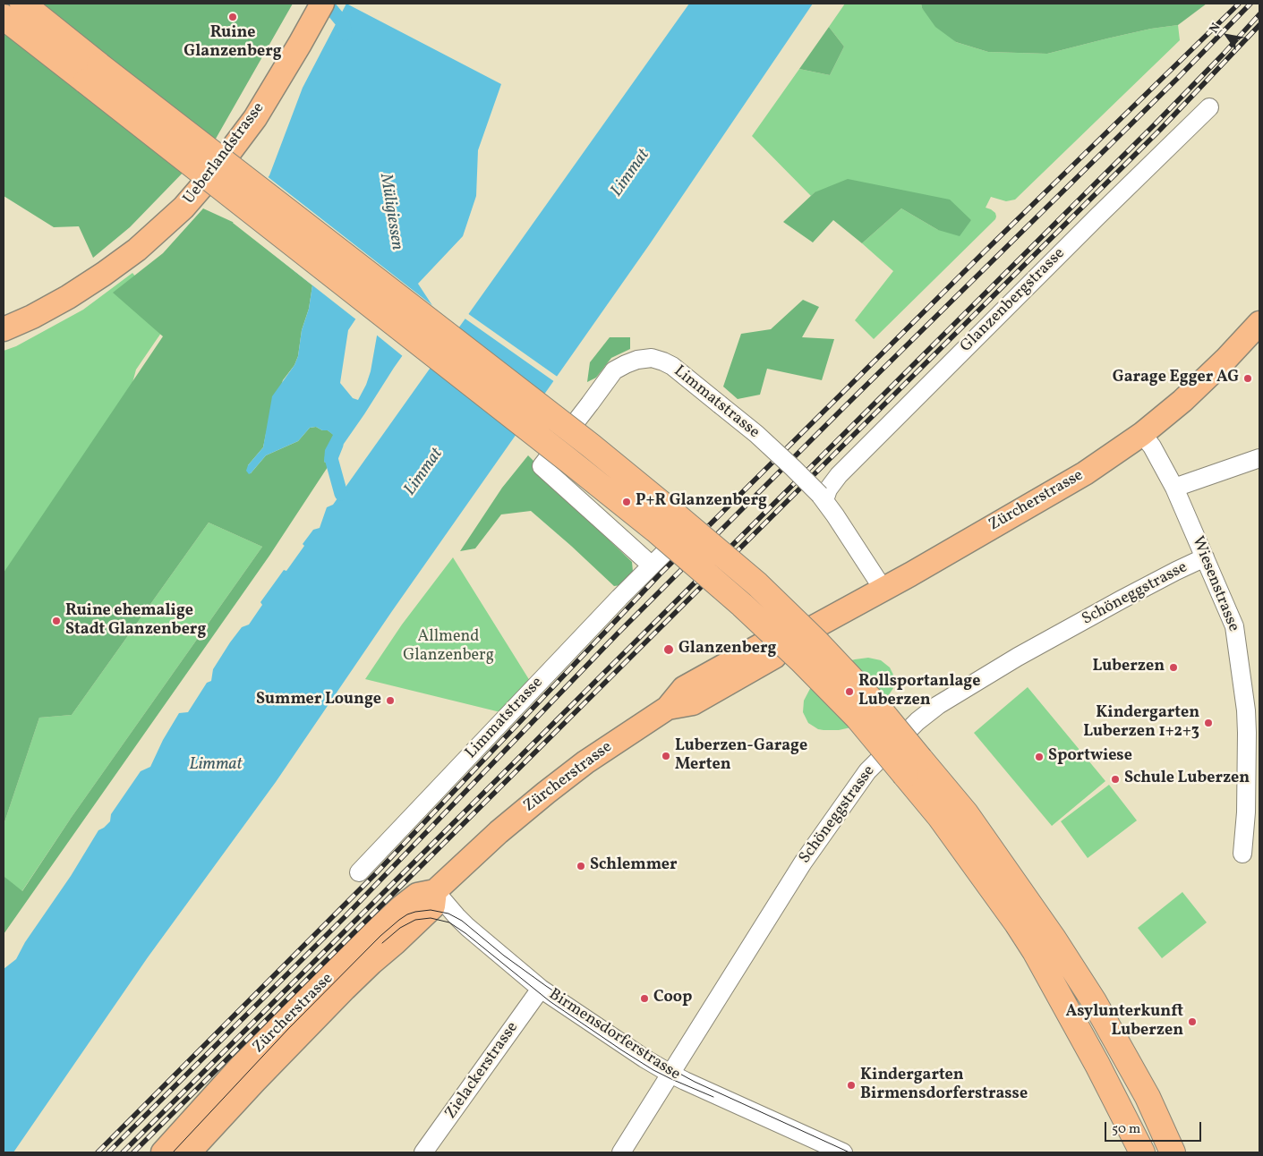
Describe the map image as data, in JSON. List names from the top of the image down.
{
  "streets": {
    "main road": ["Ueberlandstrasse", "Zürcherstrasse"],
    "street": [
      "Glanzenbergstrasse",
      "Limmatstrasse",
      "Wiesenstrasse",
      "Schöneggstrasse",
      "Birmensdorferstrasse",
      "Zielackerstrasse"
    ]
  },
  "crossings": [
    ["Glanzenbergstrasse", "Limmatstrasse"],
    ["Limmatstrasse", "Zürcherstrasse"],
    ["Zürcherstrasse", "Wiesenstrasse"],
    ["Zürcherstrasse", "Birmensdorferstrasse"],
    ["Wiesenstrasse", "Schöneggstrasse"],
    ["Schöneggstrasse", "Birmensdorferstrasse"],
    ["Birmensdorferstrasse", "Zielackerstrasse"]
  ],
  "water": ["Limmat", "Müligiessen"],
  "parks": ["Allmend Glanzenberg"],
  "places": [
    "Ruine Glanzenberg",
    "Garage Egger AG",
    "P+R Glanzenberg",
    "Ruine ehemalige Stadt Glanzenberg",
    "Glanzenberg",
    "Luberzen",
    "Rollsportanlage Luberzen",
    "Summer Lounge",
    "Kindergarten Luberzen 1+2+3",
    "Luberzen-Garage Merten",
    "Sportwiese",
    "Schule Luberzen",
    "Schlemmer",
    "Coop",
    "Asylunterkunft Luberzen",
    "Kindergarten Birmensdorferstrasse"
  ],
  "scale_bar": "50 m",
  "north": "top left"
}
